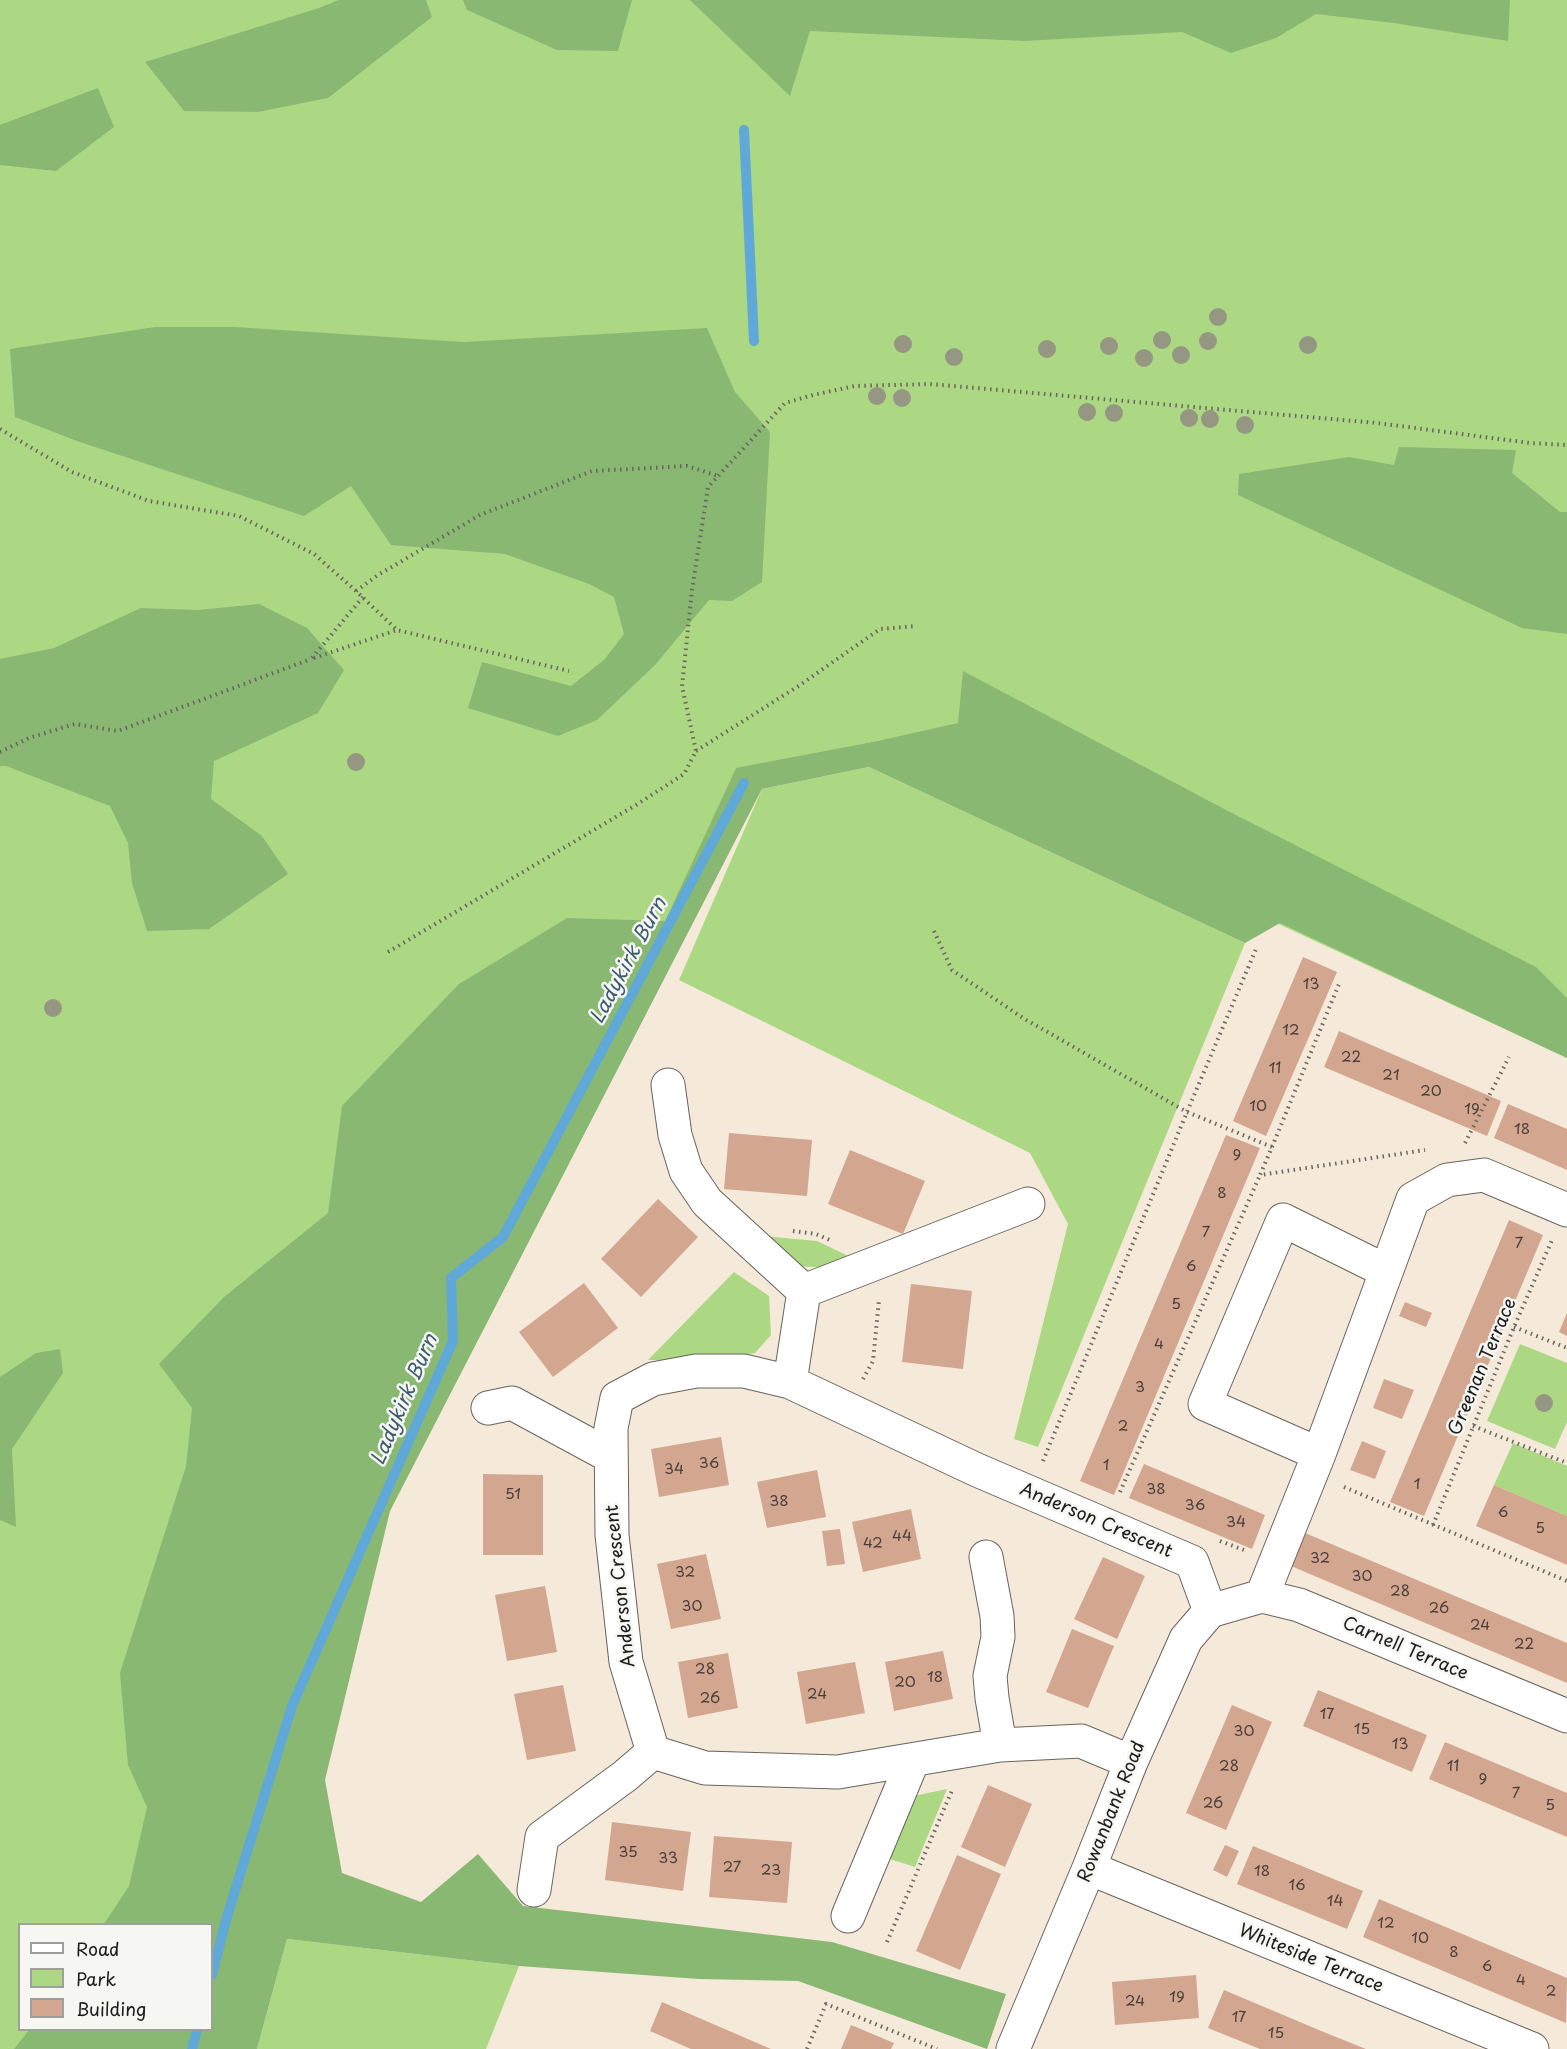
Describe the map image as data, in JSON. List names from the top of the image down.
{
  "streets": {
    "street": [
      "Anderson Crescent",
      "Carnell Terrace",
      "Rowanbank Road",
      "Whiteside Terrace"
    ],
    "path": ["Greenan Terrace"]
  },
  "crossings": [
    ["Anderson Crescent", "Carnell Terrace"],
    ["Anderson Crescent", "Rowanbank Road"],
    ["Carnell Terrace", "Rowanbank Road"],
    ["Rowanbank Road", "Whiteside Terrace"]
  ],
  "water": ["Ladykirk Burn"],
  "house_numbers": [
    "13",
    "12",
    "22",
    "11",
    "21",
    "20",
    "10",
    "19",
    "18",
    "9",
    "8",
    "7",
    "7",
    "6",
    "5",
    "4",
    "3",
    "2",
    "36",
    "1",
    "34",
    "1",
    "38",
    "51",
    "38",
    "36",
    "6",
    "34",
    "5",
    "44",
    "42",
    "32",
    "32",
    "30",
    "28",
    "30",
    "26",
    "24",
    "22",
    "28",
    "18",
    "20",
    "24",
    "26",
    "17",
    "15",
    "30",
    "13",
    "28",
    "11",
    "9",
    "7",
    "26",
    "5",
    "35",
    "33",
    "27",
    "23",
    "18",
    "16",
    "14",
    "12",
    "10",
    "8",
    "6",
    "4",
    "2",
    "19",
    "24",
    "17",
    "15"
  ],
  "legend": ["Road", "Park", "Building"]
}
